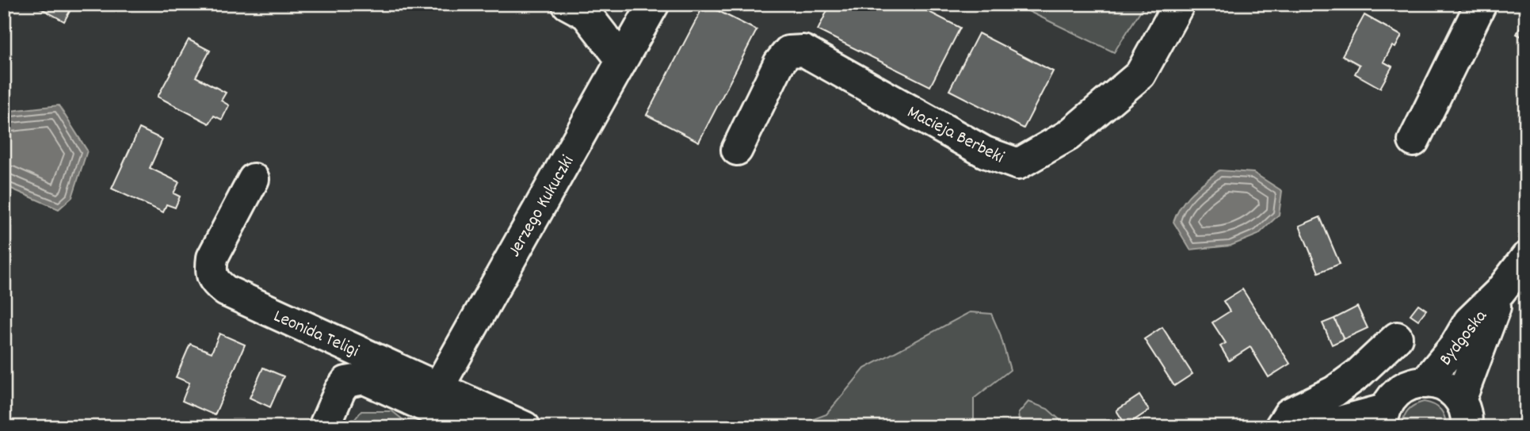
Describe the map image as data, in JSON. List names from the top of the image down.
{
  "streets": {
    "street": [
      "Macieja Berbeki",
      "Jerzego Kukuczki",
      "Leonida Teligi",
      "Bydgoska"
    ]
  },
  "crossings": [
    ["Jerzego Kukuczki", "Leonida Teligi"]
  ]
}
